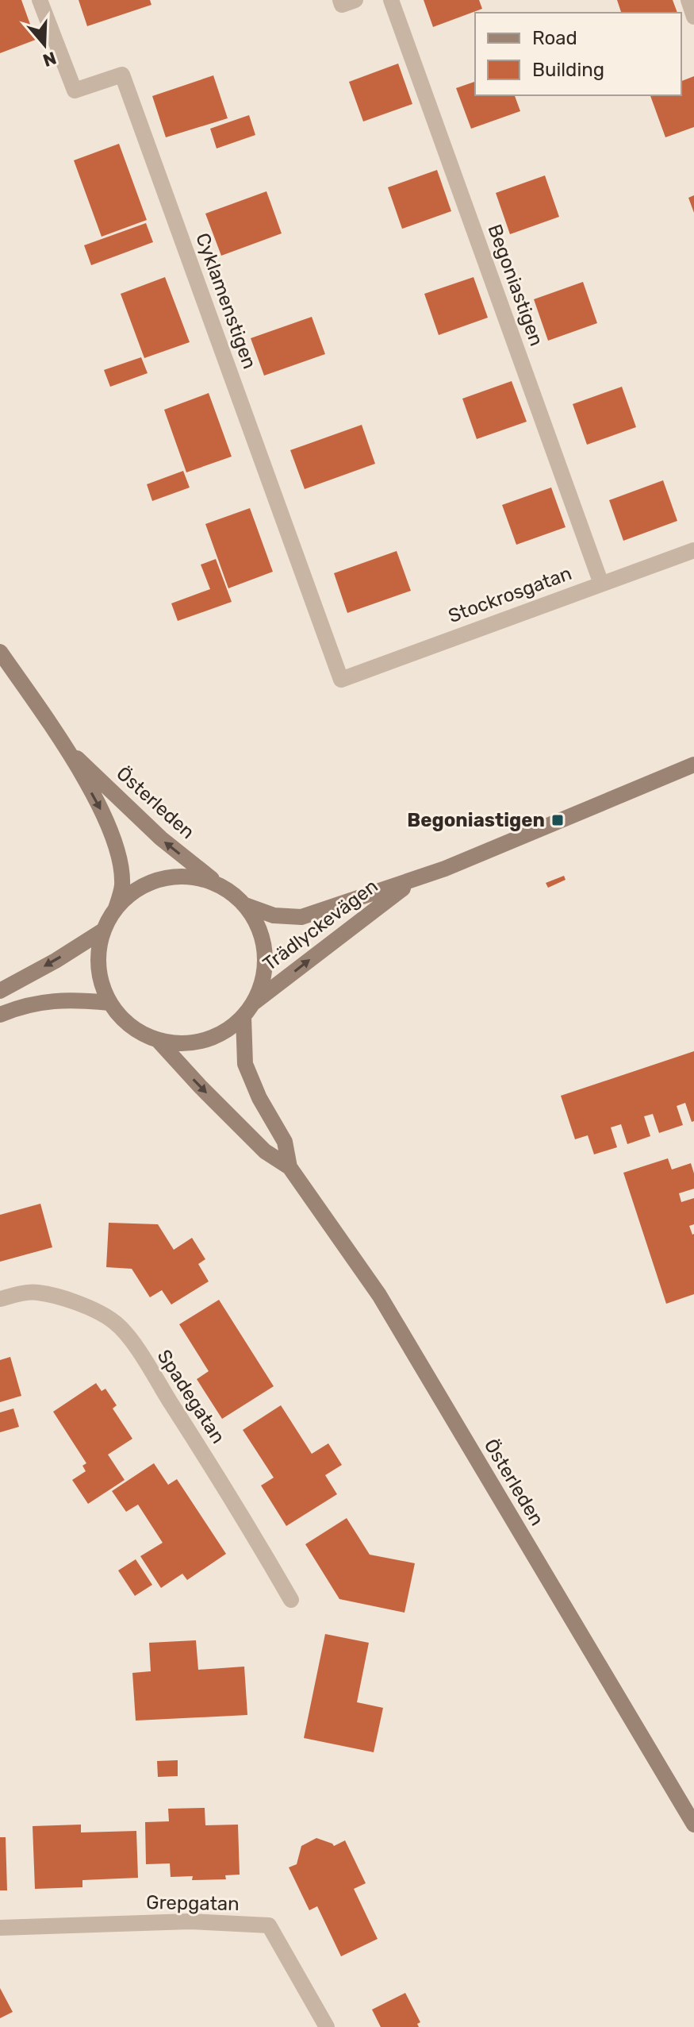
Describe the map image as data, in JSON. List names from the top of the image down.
{
  "streets": {
    "main road": ["Österleden", "Trädlyckevägen"],
    "street": [
      "Begoniastigen",
      "Cyklamenstigen",
      "Stockrosgatan",
      "Spadegatan",
      "Grepgatan"
    ]
  },
  "crossings": [
    ["Begoniastigen", "Stockrosgatan"],
    ["Cyklamenstigen", "Stockrosgatan"],
    ["Österleden", "Trädlyckevägen"]
  ],
  "places": {
    "transit": ["Begoniastigen"]
  },
  "legend": ["Road", "Building"],
  "north": "bottom"
}
